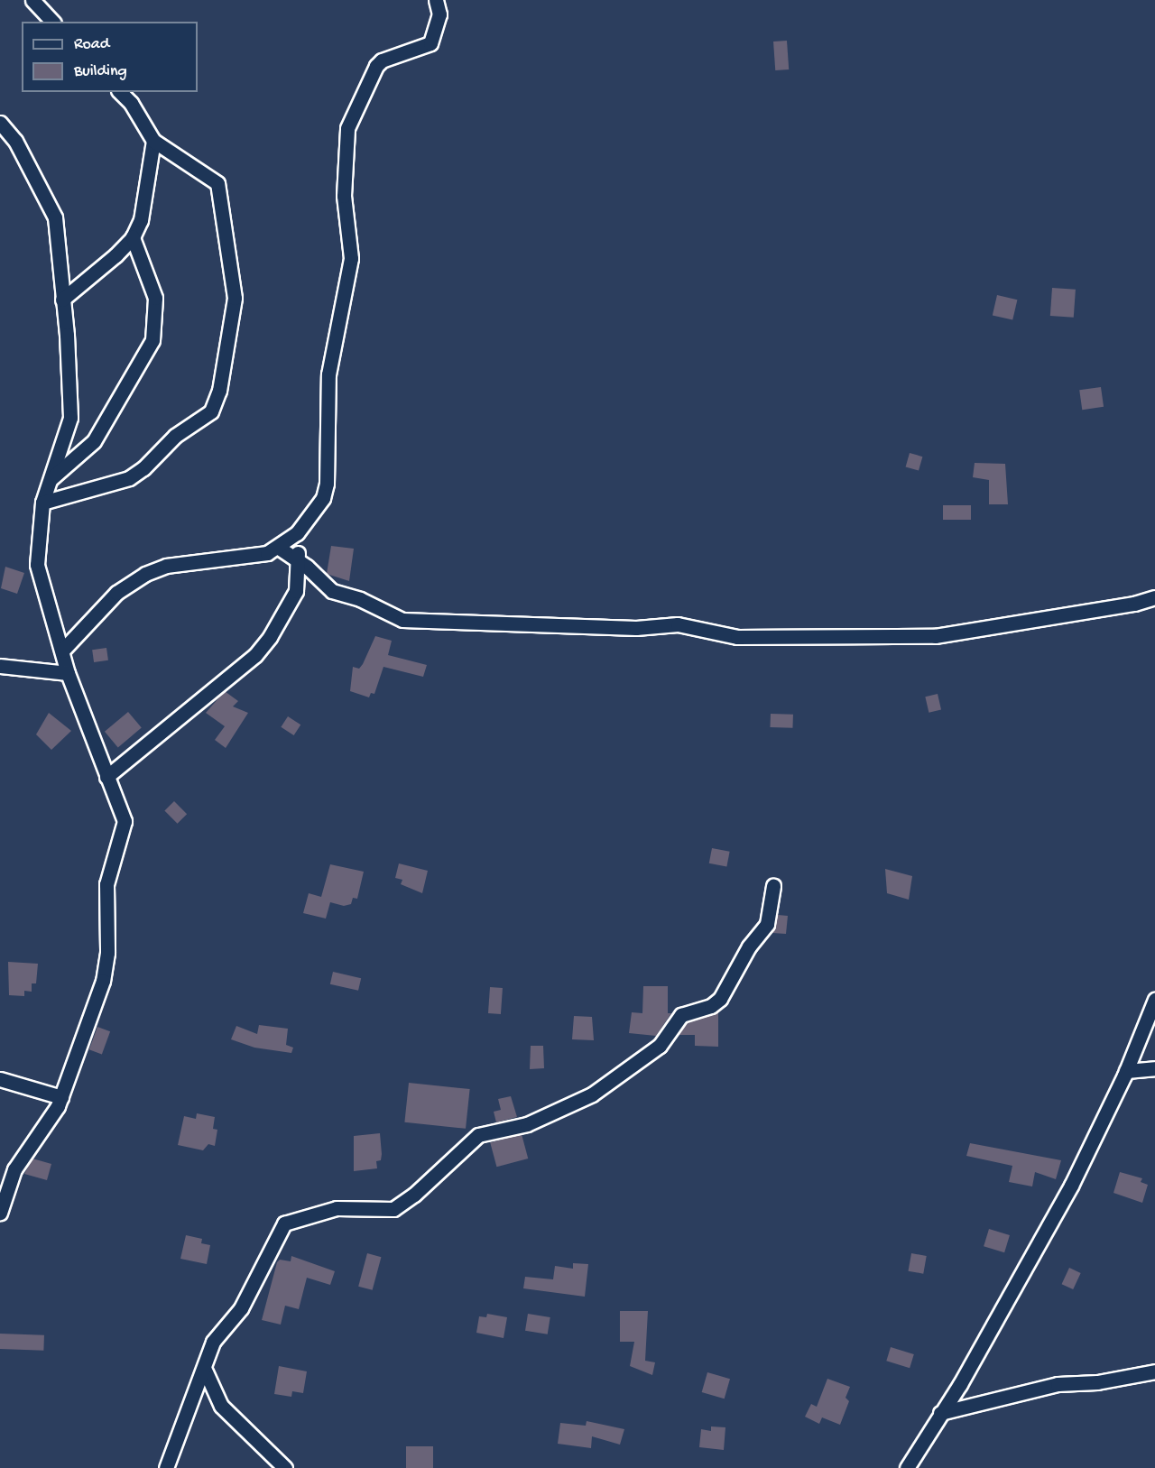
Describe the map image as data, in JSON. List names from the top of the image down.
{
  "legend": ["Road", "Building"]
}
